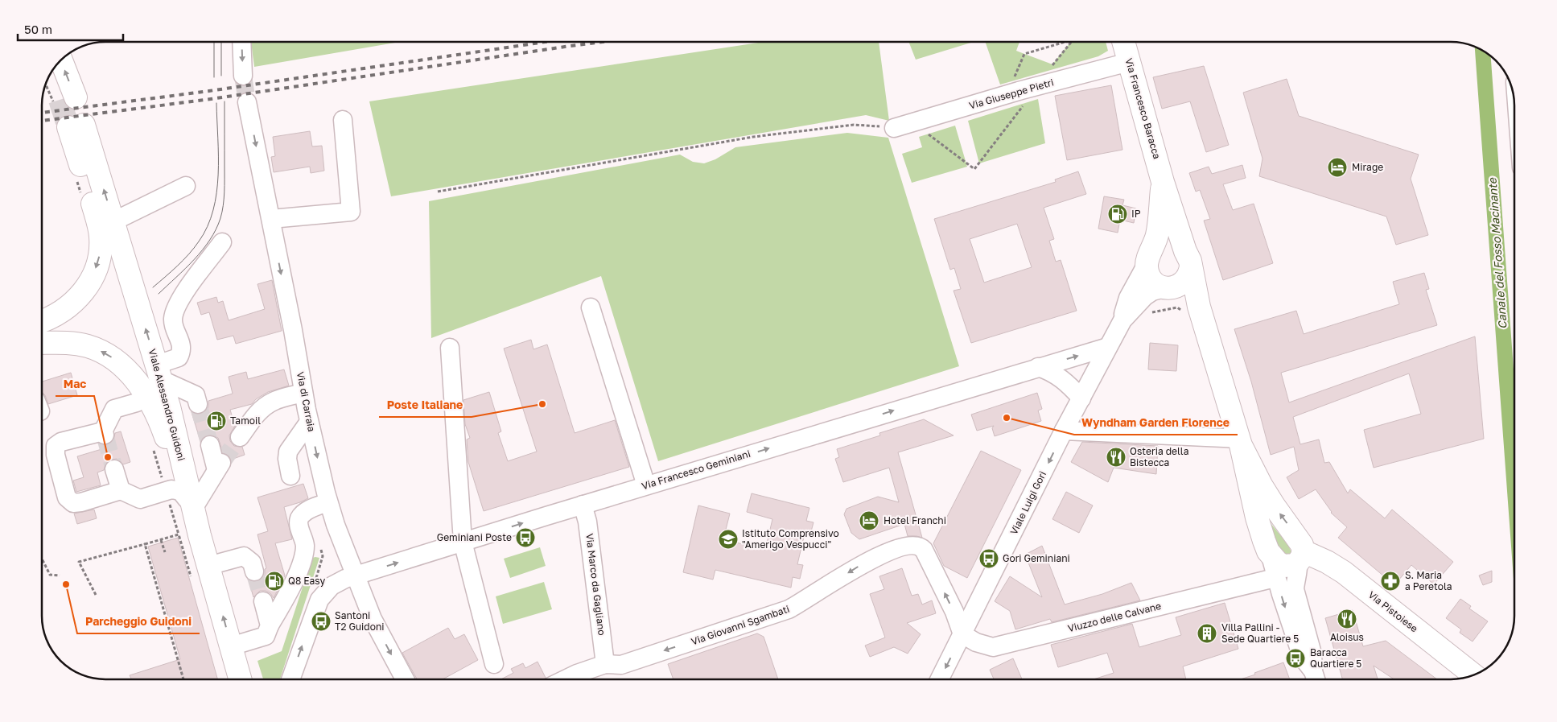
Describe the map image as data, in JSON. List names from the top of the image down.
{
  "streets": {
    "main road": ["Via Francesco Baracca", "Viale Alessandro Guidoni", "Via Pistoiese"],
    "street": [
      "Via Giuseppe Pietri",
      "Via di Carraia",
      "Via Francesco Geminiani",
      "Viale Luigi Gori",
      "Via Marco da Gagliano",
      "Viuzzo delle Calvane",
      "Via Giovanni Sgambati"
    ]
  },
  "crossings": [
    ["Via Giuseppe Pietri", "Via Francesco Baracca"],
    ["Via Francesco Baracca", "Viale Luigi Gori"],
    ["Via Francesco Baracca", "Via Pistoiese"],
    ["Via di Carraia", "Via Francesco Geminiani"],
    ["Via Francesco Geminiani", "Viale Luigi Gori"],
    ["Via Francesco Geminiani", "Via Marco da Gagliano"],
    ["Viale Luigi Gori", "Viuzzo delle Calvane"],
    ["Viale Luigi Gori", "Via Giovanni Sgambati"],
    ["Via Marco da Gagliano", "Via Giovanni Sgambati"],
    ["Viuzzo delle Calvane", "Via Giovanni Sgambati"]
  ],
  "one_way": [
    "Viale Alessandro Guidoni",
    "Via Francesco Geminiani",
    "Viale Luigi Gori",
    "Via Giovanni Sgambati"
  ],
  "water": ["Canale del Fosso Macinante"],
  "places": {
    "hotel": ["Mirage", "Hotel Franchi"],
    "fuel station": ["IP", "Tamoil", "Q8 Easy"],
    "other": [
      "Poste Italiane",
      "Wyndham Garden Florence",
      "Mac",
      "Parcheggio Guidoni"
    ],
    "restaurant": ["Osteria della Bistecca", "Aloisus"],
    "bus stop": [
      "Geminiani Poste",
      "Gori Geminiani",
      "Santoni T2 Guidoni",
      "Baracca Quartiere 5"
    ],
    "school or university": ["Istituto Comprensivo \"Amerigo Vespucci\""],
    "pharmacy": ["S. Maria a Peretola"],
    "building": ["Villa Pallini - Sede Quartiere 5"]
  },
  "scale_bar": "50 m"
}
